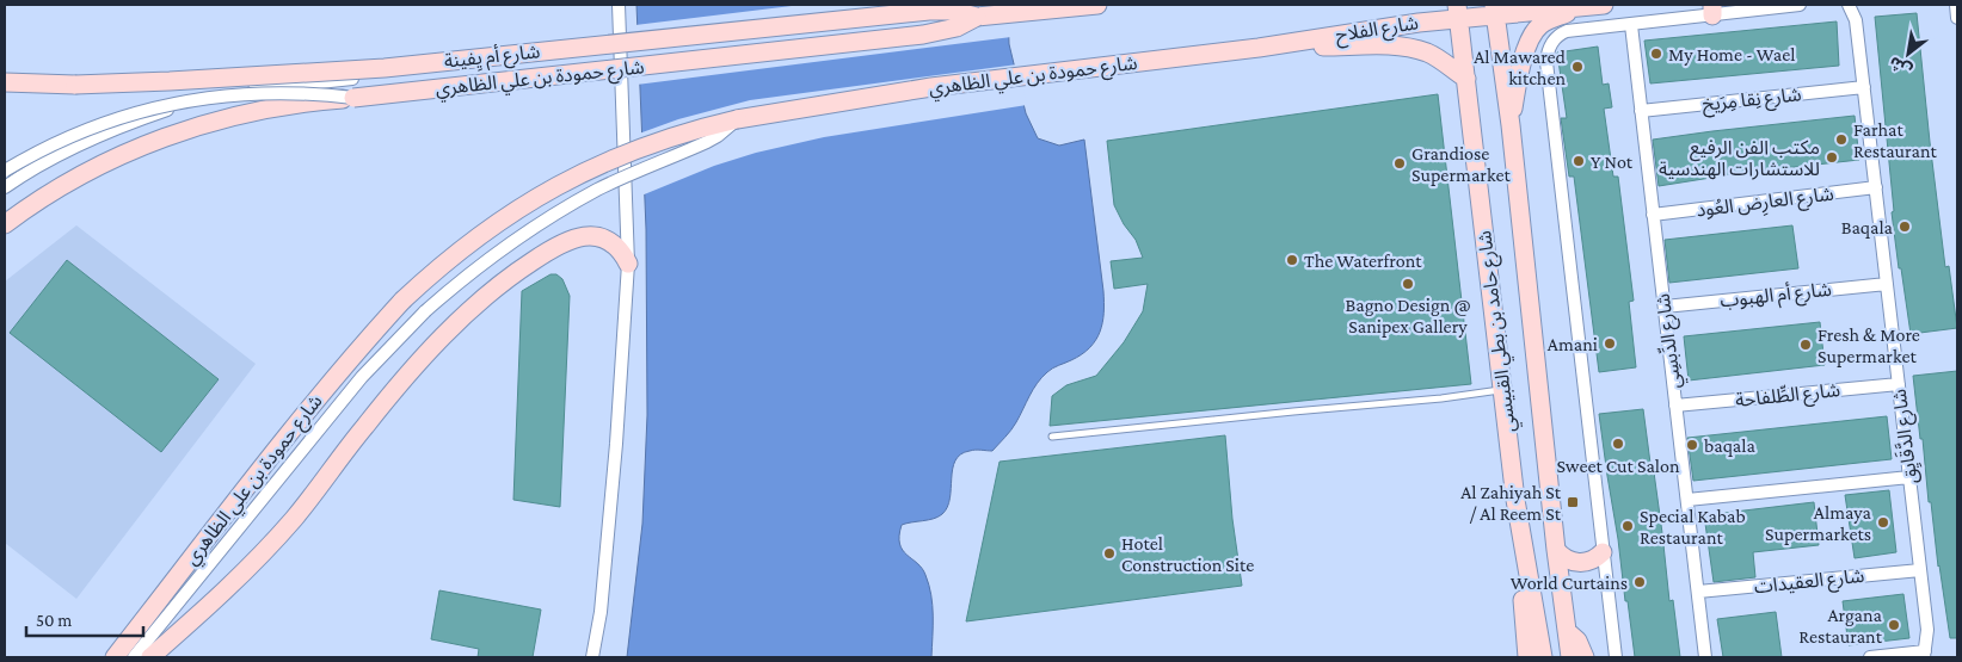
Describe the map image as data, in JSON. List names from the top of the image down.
{
  "streets": {
    "main road": [
      "شارع الفلاح",
      "شارع أم يِفينة",
      "شارع حمودة بن علي الظاهري",
      "شارع حامد بن بطي القبيسي"
    ],
    "street": [
      "شارع نِقا مِرَيخ",
      "شارع العارِض العُود",
      "شارع أم الهبوب",
      "شارع الدِّبسِي",
      "شارع الطِّلفاحة",
      "شارع الدَّقَايِق",
      "شارع العقيدات"
    ]
  },
  "crossings": [
    ["شارع الفلاح", "شارع حمودة بن علي الظاهري"],
    ["شارع الفلاح", "شارع حامد بن بطي القبيسي"],
    ["شارع أم يِفينة", "شارع حمودة بن علي الظاهري"],
    ["شارع نِقا مِرَيخ", "شارع الدِّبسِي"],
    ["شارع نِقا مِرَيخ", "شارع الدَّقَايِق"],
    ["شارع العارِض العُود", "شارع الدِّبسِي"],
    ["شارع العارِض العُود", "شارع الدَّقَايِق"],
    ["شارع أم الهبوب", "شارع الدِّبسِي"],
    ["شارع أم الهبوب", "شارع الدَّقَايِق"],
    ["شارع الدِّبسِي", "شارع الطِّلفاحة"],
    ["شارع الدِّبسِي", "شارع العقيدات"],
    ["شارع الطِّلفاحة", "شارع الدَّقَايِق"],
    ["شارع الدَّقَايِق", "شارع العقيدات"]
  ],
  "places": {
    "other": [
      "My Home - Wael",
      "Al Mawared kitchen",
      "Farhat Restaurant",
      "مكتب الفن الرفيع للاستشارات الهندسية",
      "Y Not",
      "Grandiose Supermarket",
      "Baqala",
      "The Waterfront",
      "Bagno Design @ Sanipex Gallery",
      "Amani",
      "Fresh & More Supermarket",
      "Sweet Cut Salon",
      "baqala",
      "Almaya Supermarkets",
      "Special Kabab Restaurant",
      "Hotel Construction Site",
      "World Curtains",
      "Argana Restaurant"
    ],
    "transit": ["Al Zahiyah St / Al Reem St"]
  },
  "scale_bar": "50 m",
  "north": "bottom left"
}
